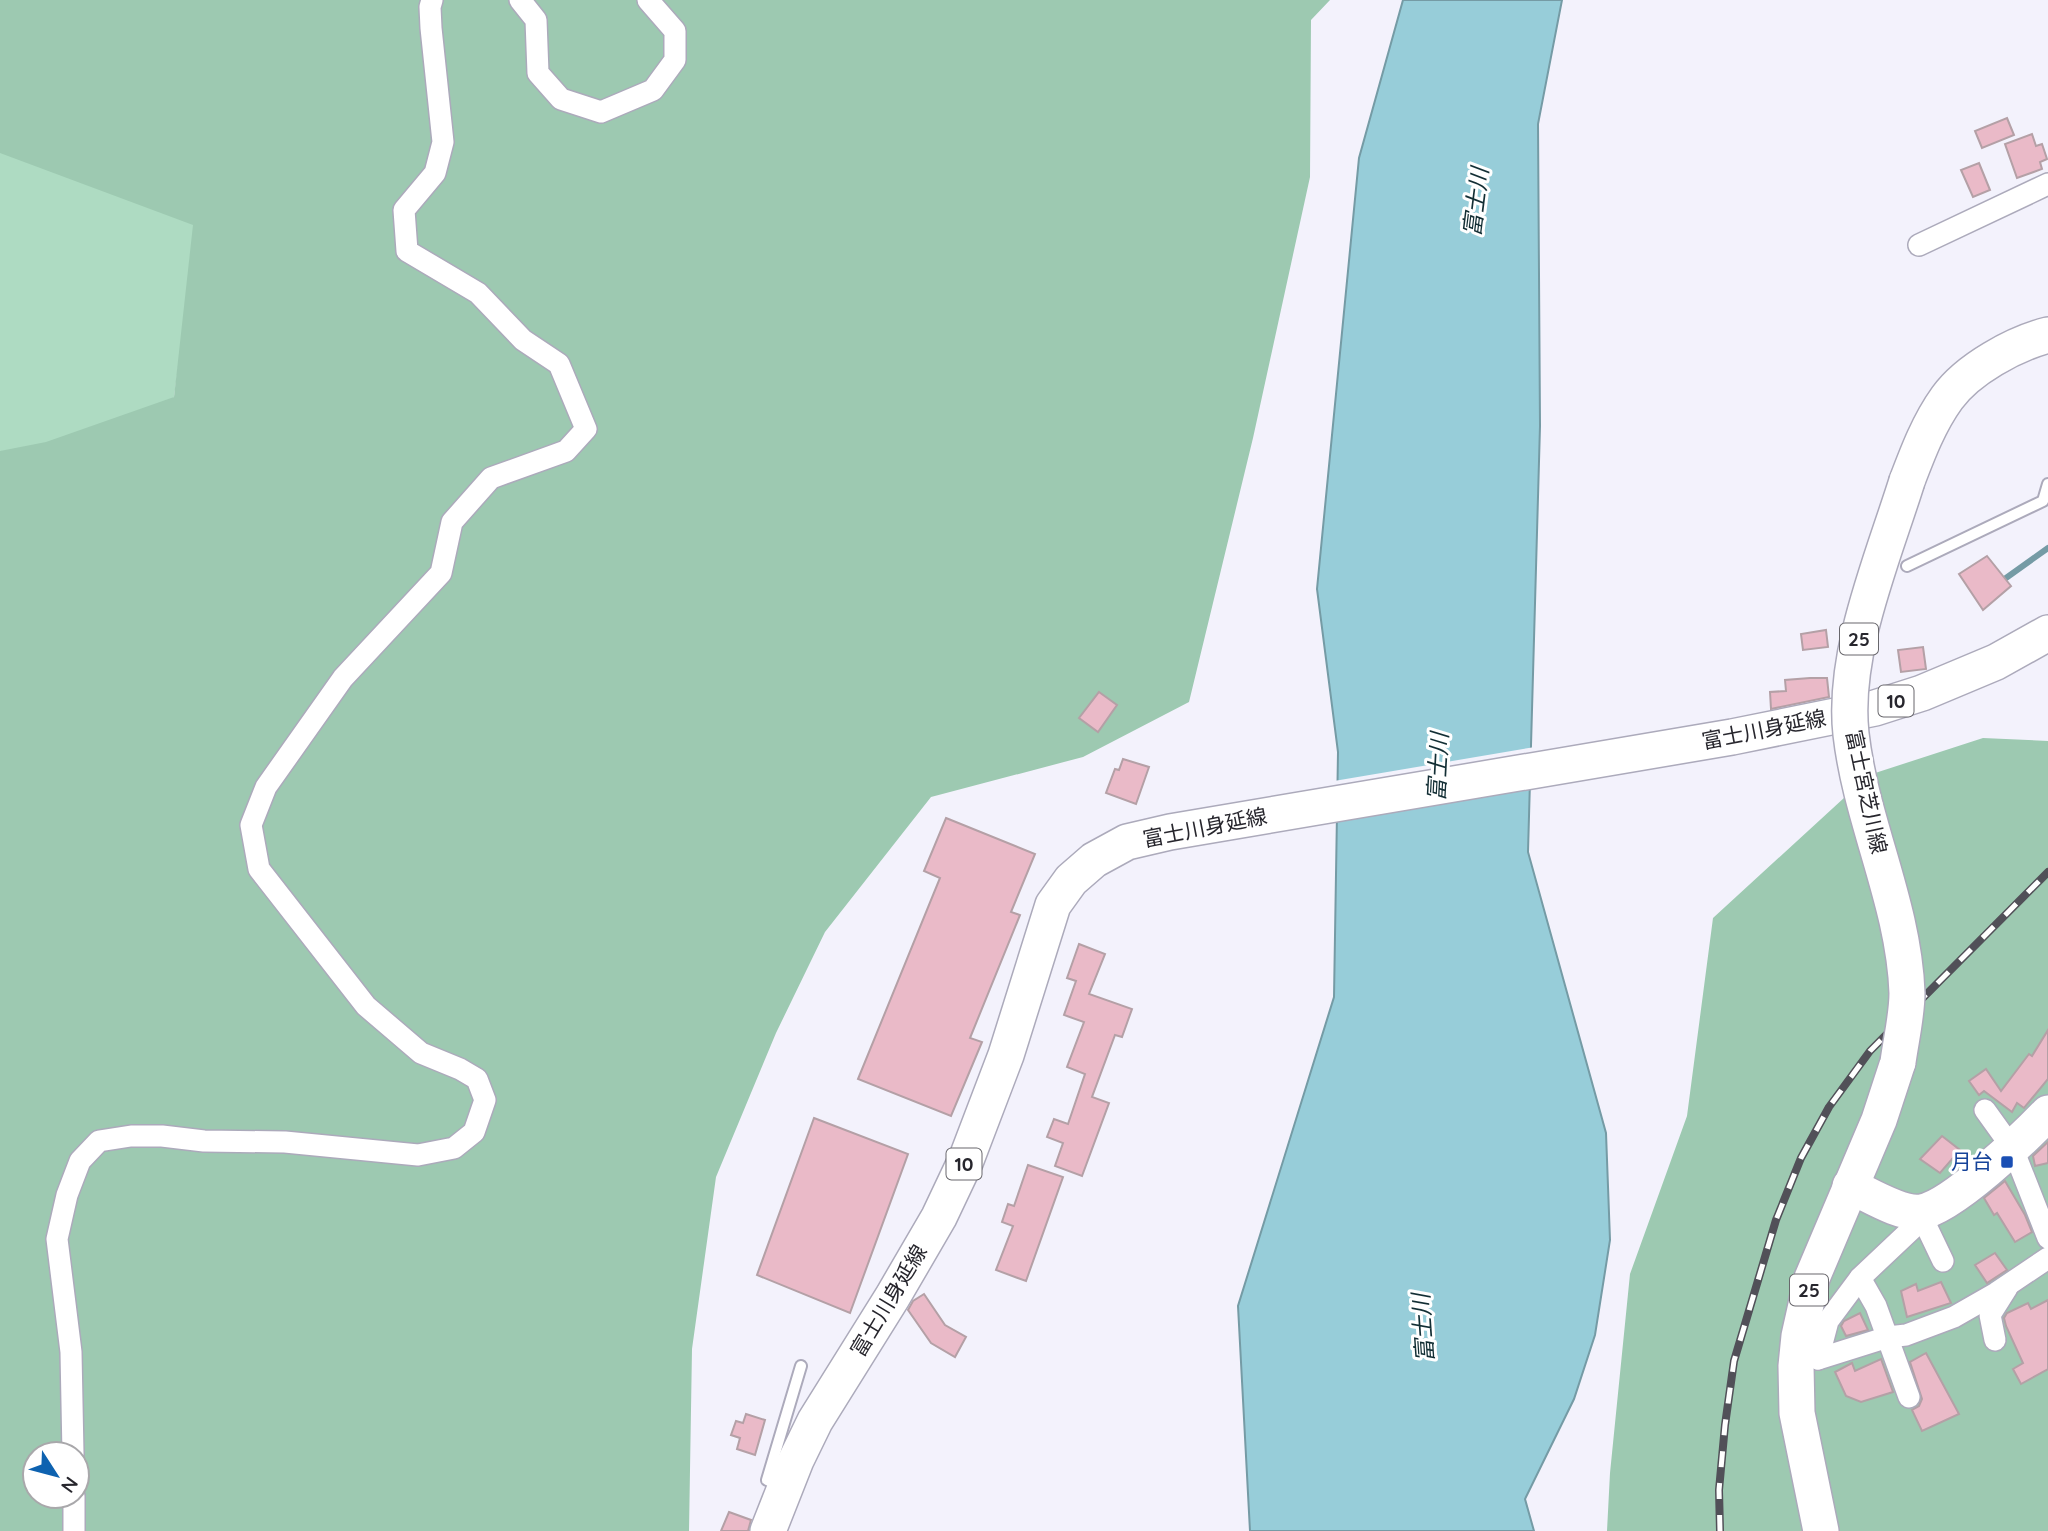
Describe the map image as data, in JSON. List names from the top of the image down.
{
  "streets": {
    "main road": [
      "25",
      "10",
      "富士川身延線",
      "富士宮芝川線"
    ]
  },
  "water": ["富士川"],
  "places": {
    "transit": ["月台"]
  },
  "north": "bottom right"
}
